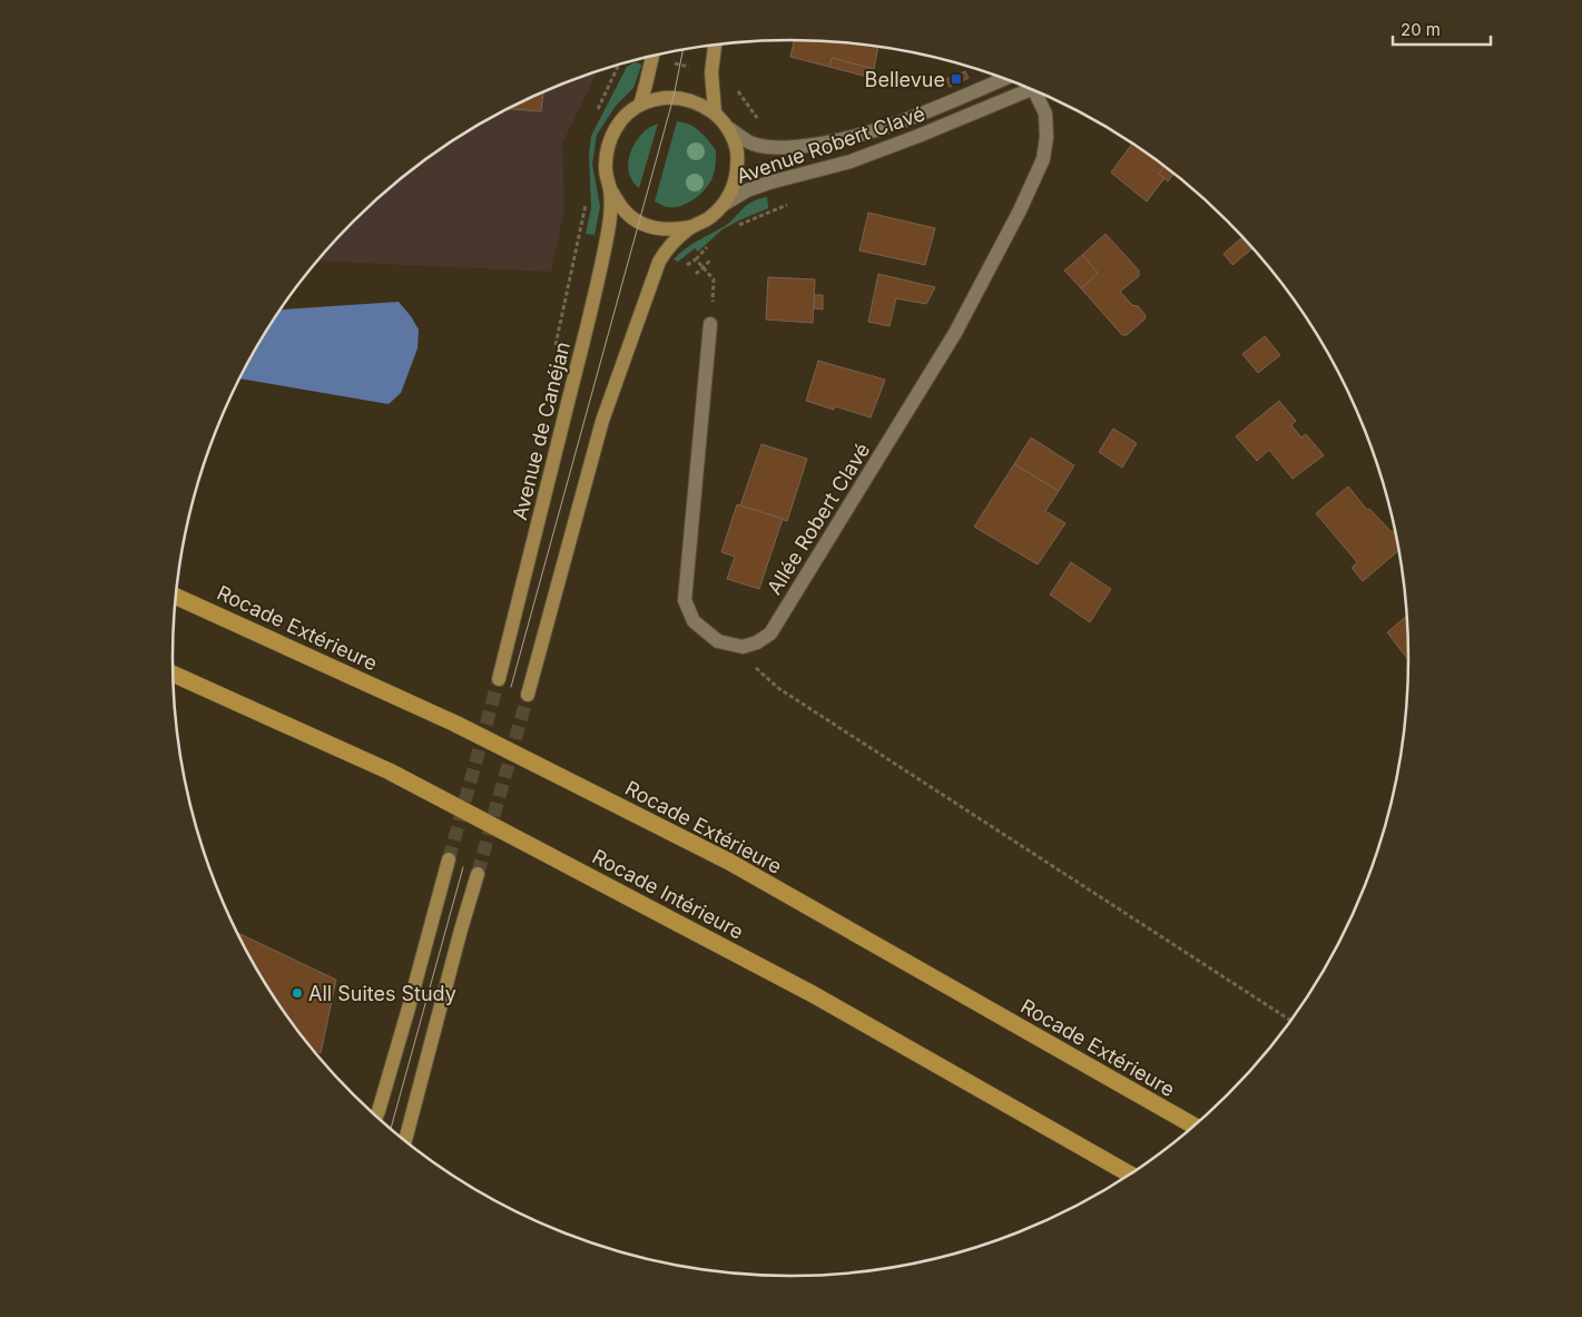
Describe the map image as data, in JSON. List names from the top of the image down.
{
  "streets": {
    "highway": ["Rocade Extérieure", "Rocade Intérieure"],
    "main road": ["Avenue de Canéjan"],
    "street": ["Avenue Robert Clavé", "Allée Robert Clavé"]
  },
  "crossings": [
    ["Avenue Robert Clavé", "Avenue de Canéjan"]
  ],
  "places": {
    "transit": ["Bellevue"],
    "other": ["All Suites Study"]
  },
  "scale_bar": "20 m"
}
